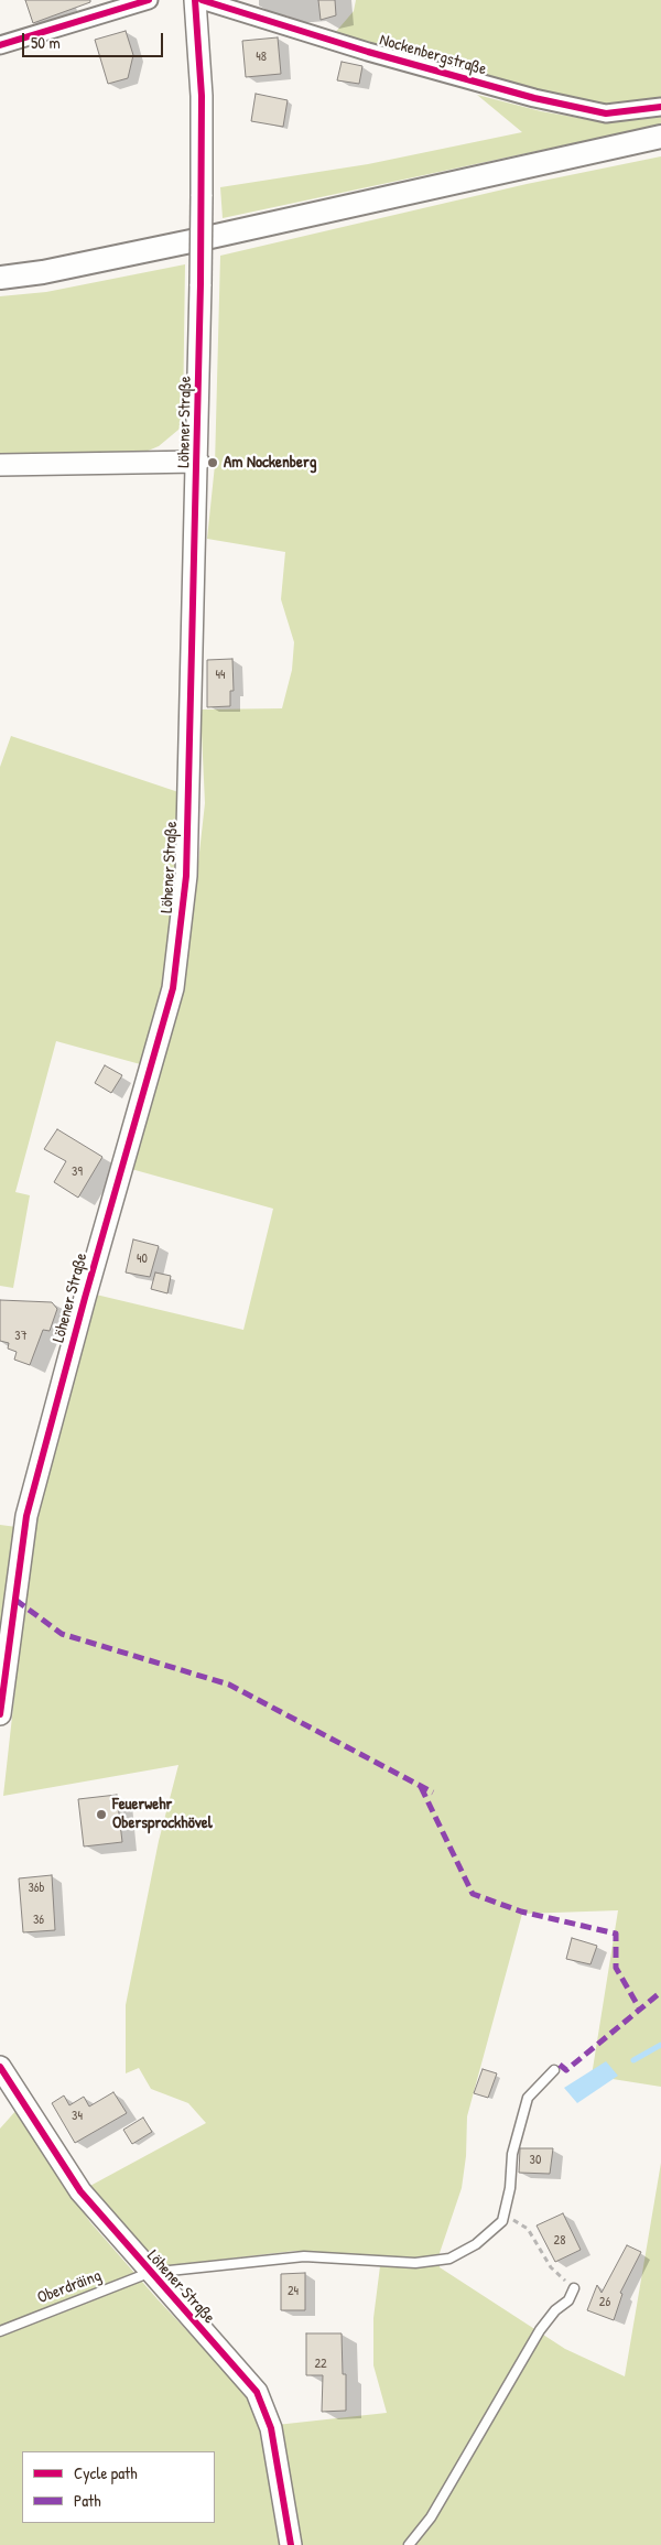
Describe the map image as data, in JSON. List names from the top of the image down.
{
  "streets": {
    "street": ["Nockenbergstraße", "Löhener Straße"],
    "lane": ["Oberdräing"]
  },
  "crossings": [
    ["Löhener Straße", "Oberdräing"]
  ],
  "places": ["Am Nockenberg", "Feuerwehr Obersprockhövel"],
  "house_numbers": [
    "48",
    "44",
    "39",
    "40",
    "37",
    "36b",
    "36",
    "34",
    "30",
    "28",
    "24",
    "26",
    "22"
  ],
  "legend": ["Cycle path", "Path"],
  "scale_bar": "50 m"
}
